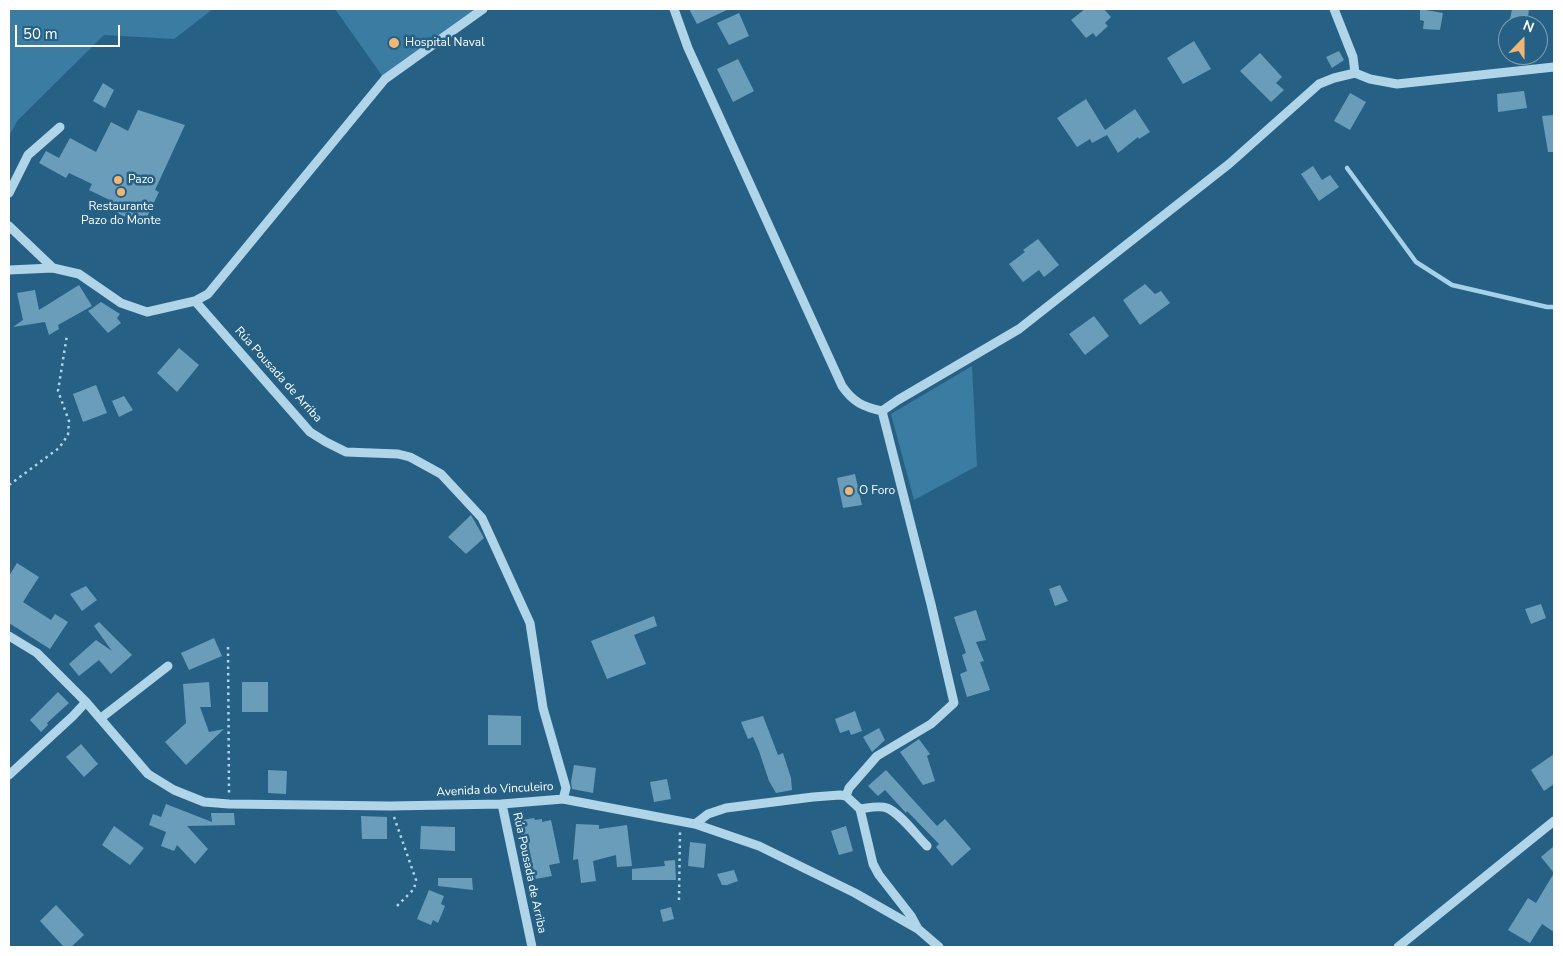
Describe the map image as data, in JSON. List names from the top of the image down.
{
  "streets": {
    "street": ["Rúa Pousada de Arriba", "Avenida do Vinculeiro"]
  },
  "crossings": [
    ["Rúa Pousada de Arriba", "Avenida do Vinculeiro"]
  ],
  "places": [
    "Hospital Naval",
    "Pazo",
    "Restaurante Pazo do Monte",
    "O Foro"
  ],
  "scale_bar": "50 m",
  "north": "top"
}
